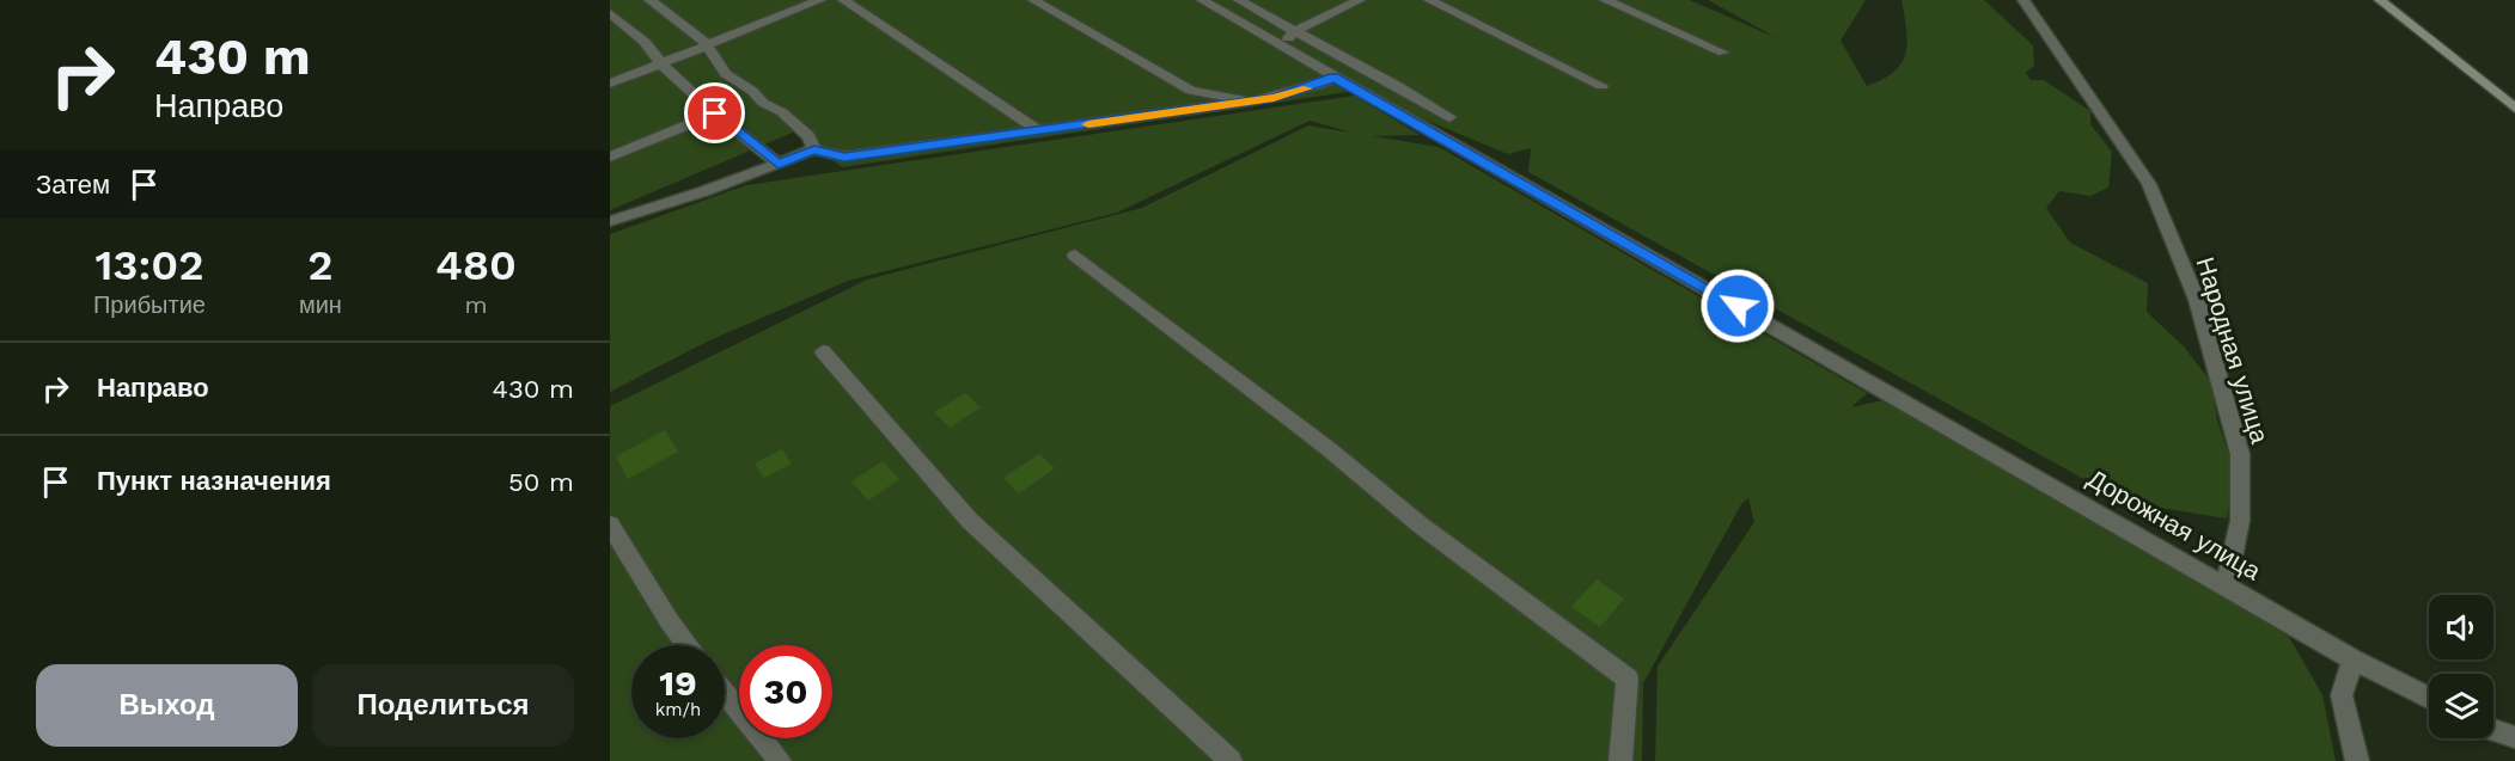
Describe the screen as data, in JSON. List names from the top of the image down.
{
  "streets": {
    "street": ["Народная улица", "Дорожная улица"]
  },
  "crossings": [
    ["Народная улица", "Дорожная улица"]
  ],
  "page": {
    "turn": ["430 m", "Направо"],
    "then": "Затем",
    "eta": [
      "13:02",
      "Прибытие",
      "2",
      "мин",
      "480",
      "m"
    ],
    "list": [
      {
        "name": "Направо",
        "value": "430 m"
      },
      {
        "name": "Пункт назначения",
        "value": "50 m"
      }
    ],
    "speed": "19 km/h",
    "limit": "30",
    "buttons": ["Выход", "Поделиться"]
  }
}
